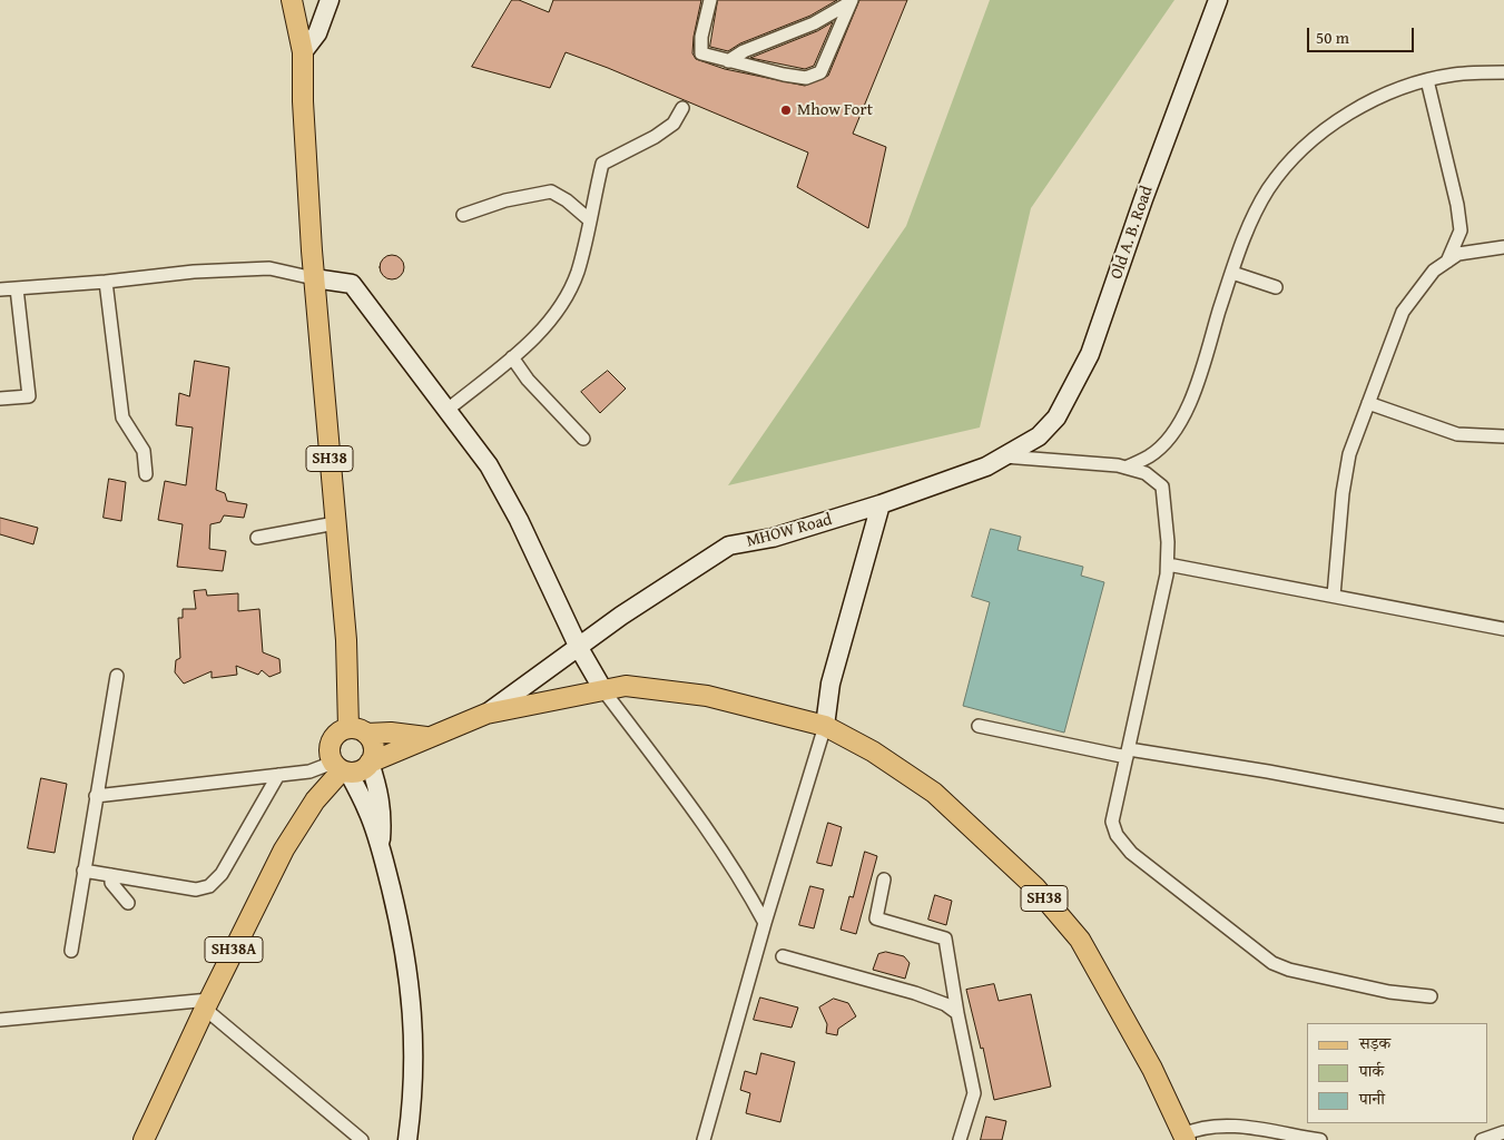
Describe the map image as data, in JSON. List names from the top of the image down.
{
  "streets": {
    "main road": ["SH38", "SH38A"],
    "street": ["Old A. B. Road", "MHOW Road"]
  },
  "crossings": [
    ["Old A. B. Road", "MHOW Road"],
    ["SH38", "MHOW Road"],
    ["SH38", "SH38A"]
  ],
  "places": ["Mhow Fort"],
  "legend": ["सड़क", "पार्क", "पानी"],
  "scale_bar": "50 m"
}
